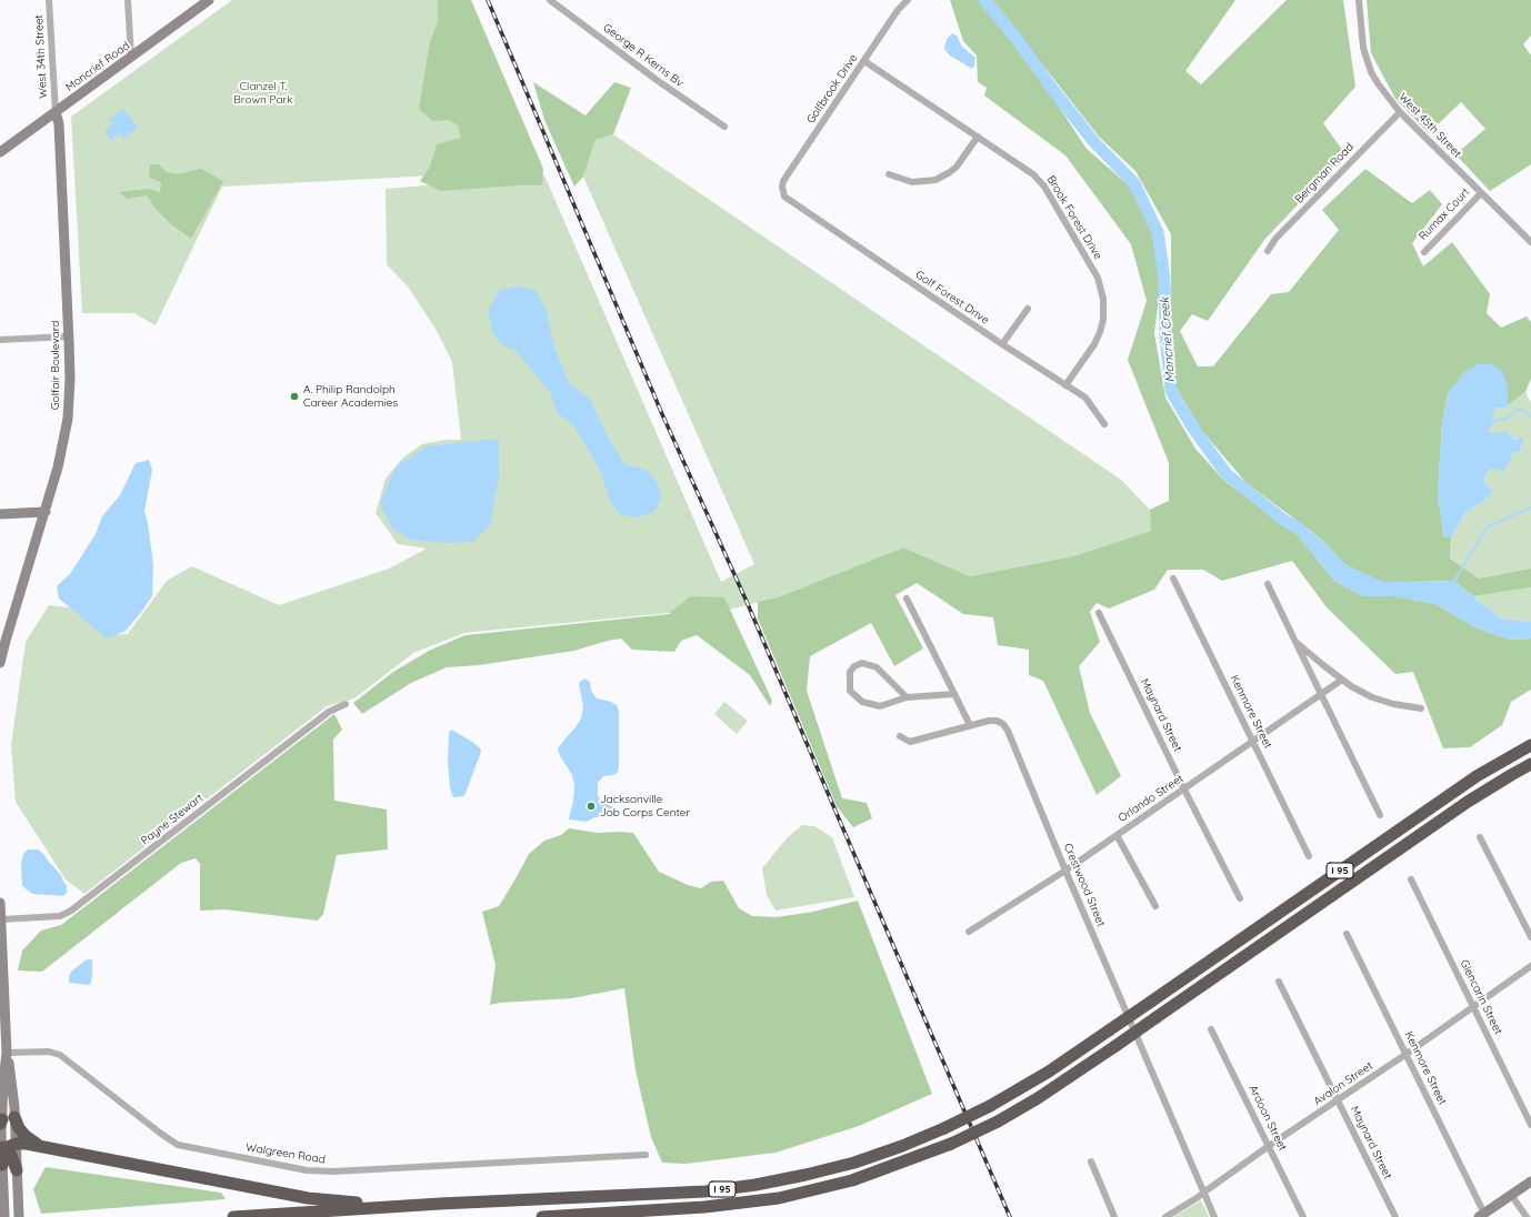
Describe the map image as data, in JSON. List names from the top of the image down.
{
  "streets": {
    "highway": ["I 95"],
    "main road": ["Moncrief Road", "Golfair Boulevard"],
    "street": [
      "George R Kerns Bv",
      "West 34th Street",
      "Golfbrook Drive",
      "West 45th Street",
      "Bergman Road",
      "Rumax Court",
      "Brook Forest Drive",
      "Golf Forest Drive",
      "Kenmore Street",
      "Maynard Street",
      "Orlando Street",
      "Payne Stewart",
      "Crestwood Street",
      "Glencarin Street",
      "Avalon Street",
      "Ardoon Street",
      "Walgreen Road"
    ]
  },
  "crossings": [
    ["West 34th Street", "Moncrief Road"],
    ["West 34th Street", "Golfair Boulevard"],
    ["Moncrief Road", "Golfair Boulevard"],
    ["Golfbrook Drive", "Brook Forest Drive"],
    ["Golfbrook Drive", "Golf Forest Drive"],
    ["West 45th Street", "Bergman Road"],
    ["West 45th Street", "Rumax Court"],
    ["Brook Forest Drive", "Golf Forest Drive"],
    ["Kenmore Street", "Orlando Street"],
    ["Kenmore Street", "Avalon Street"],
    ["Maynard Street", "Orlando Street"],
    ["Maynard Street", "Avalon Street"],
    ["Orlando Street", "Crestwood Street"],
    ["Crestwood Street", "Avalon Street"],
    ["Glencarin Street", "Avalon Street"],
    ["Avalon Street", "Ardoon Street"]
  ],
  "water": ["Moncrief Creek"],
  "parks": ["Clanzel T. Brown Park"],
  "places": ["A. Philip Randolph Career Academies", "Jacksonville Job Corps Center"]
}
